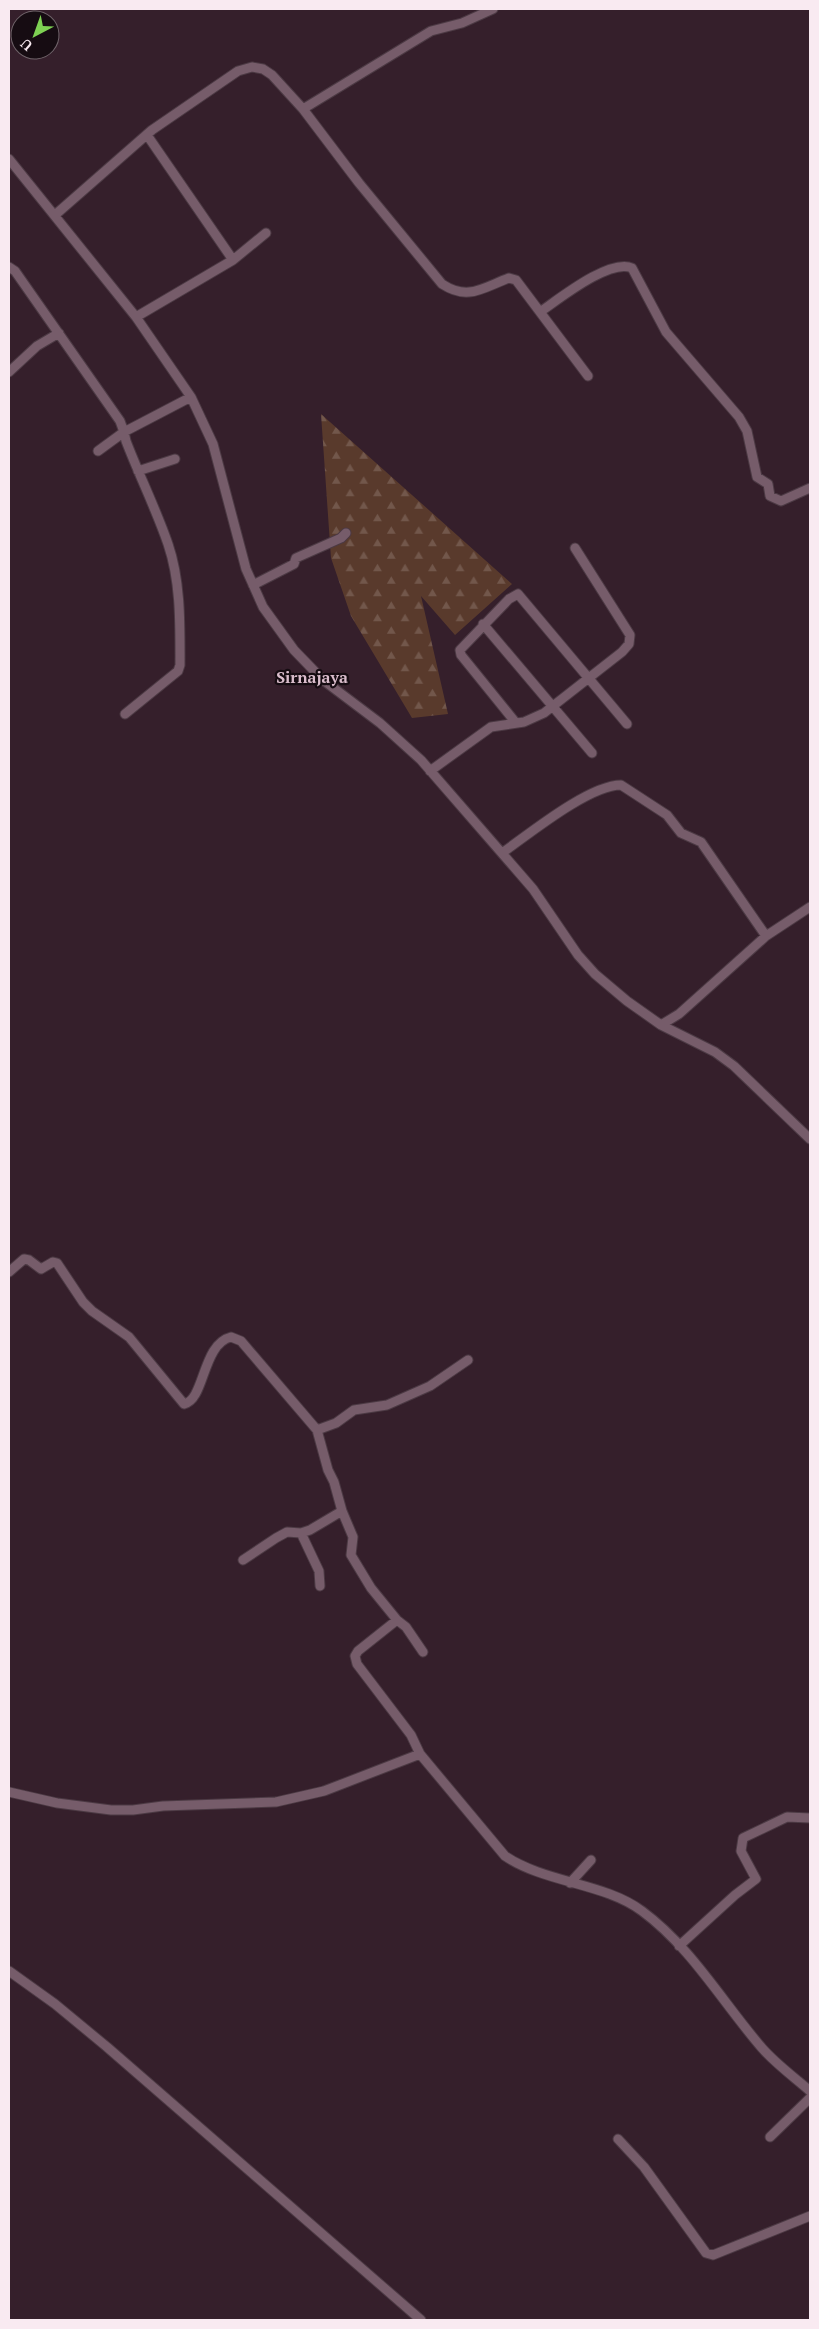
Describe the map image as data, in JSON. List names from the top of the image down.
{
  "districts": ["Sirnajaya"],
  "north": "bottom left"
}
